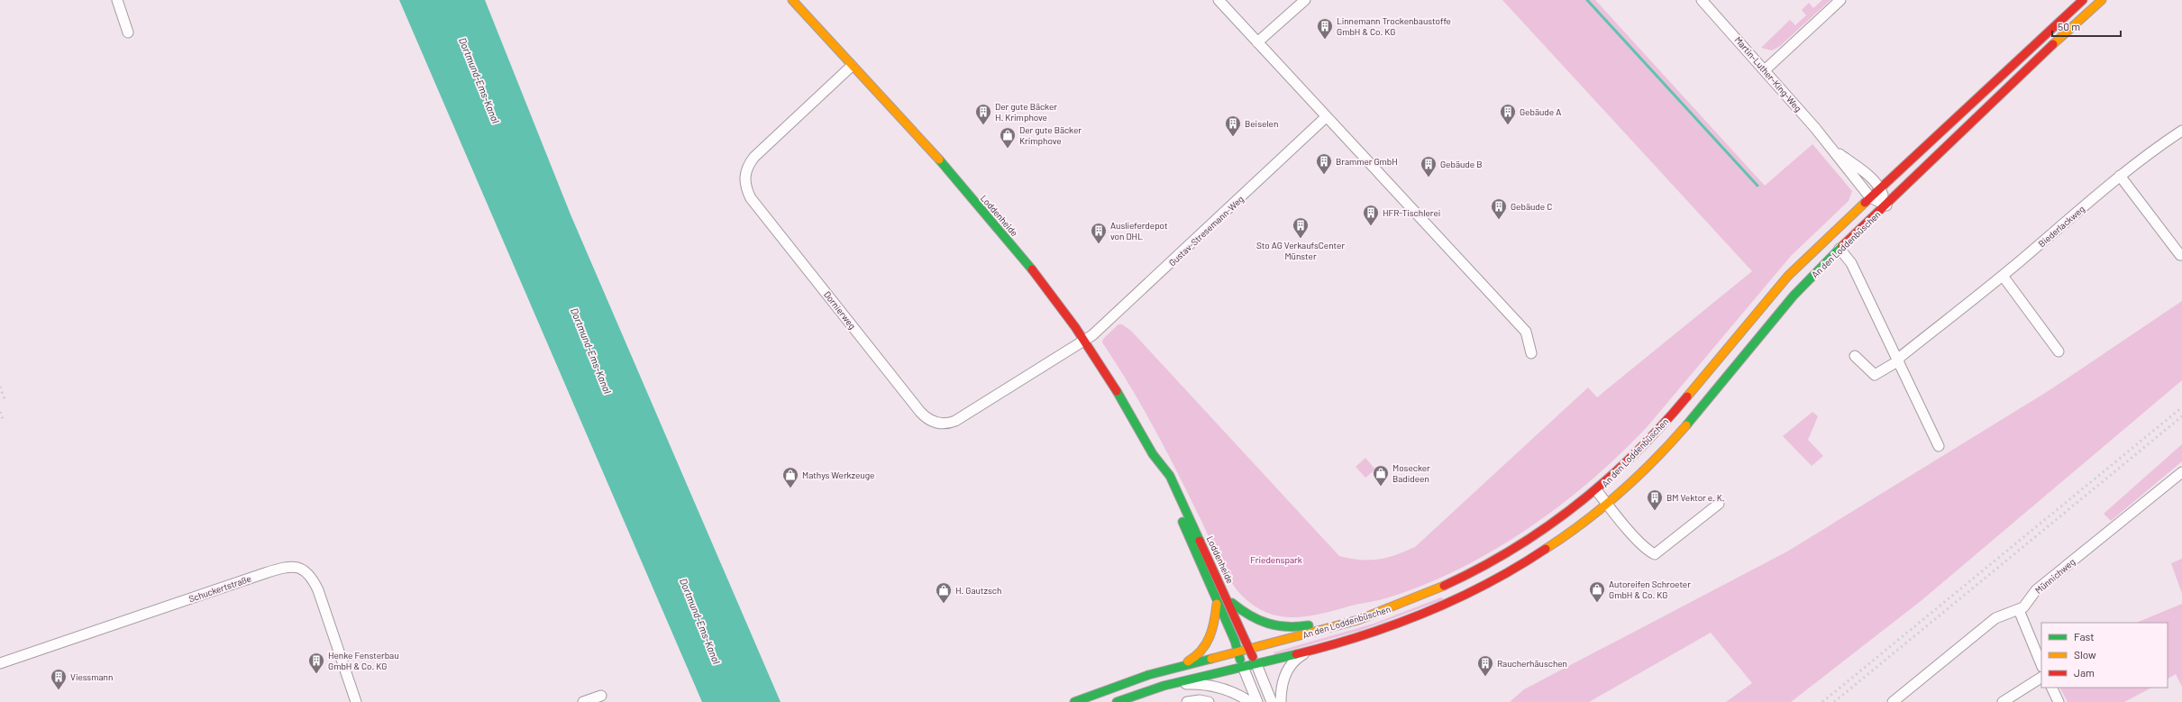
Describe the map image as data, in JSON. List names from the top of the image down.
{
  "streets": {
    "main road": ["Loddenheide", "An den Loddenbüschen"],
    "street": [
      "Martin-Luther-King-Weg",
      "Biederlackweg",
      "Gustav-Stresemann-Weg",
      "Dornierweg",
      "Münnichweg",
      "Schuckertstraße"
    ]
  },
  "crossings": [
    ["Martin-Luther-King-Weg", "An den Loddenbüschen"],
    ["Loddenheide", "Gustav-Stresemann-Weg"],
    ["Loddenheide", "An den Loddenbüschen"],
    ["Loddenheide", "Dornierweg"],
    ["Gustav-Stresemann-Weg", "Dornierweg"]
  ],
  "water": ["Dortmund-Ems-Kanal"],
  "parks": ["Friedenspark"],
  "places": {
    "building": [
      "Linnemann Trockenbaustoffe GmbH & Co. KG",
      "Der gute Bäcker H. Krimphove",
      "Gebäude A",
      "Beiselen",
      "Brammer GmbH",
      "Gebäude B",
      "Gebäude C",
      "HFR-Tischlerei",
      "Sto AG VerkaufsCenter Münster",
      "Auslieferdepot von DHL",
      "BM Vektor e. K.",
      "Henke Fensterbau GmbH & Co. KG",
      "Raucherhäuschen",
      "Viessmann"
    ],
    "shop": [
      "Der gute Bäcker Krimphove",
      "Mosecker Badideen",
      "Mathys Werkzeuge",
      "Autoreifen Schroeter GmbH & Co. KG",
      "H. Gautzsch"
    ]
  },
  "legend": ["Fast", "Slow", "Jam"],
  "scale_bar": "50 m"
}
